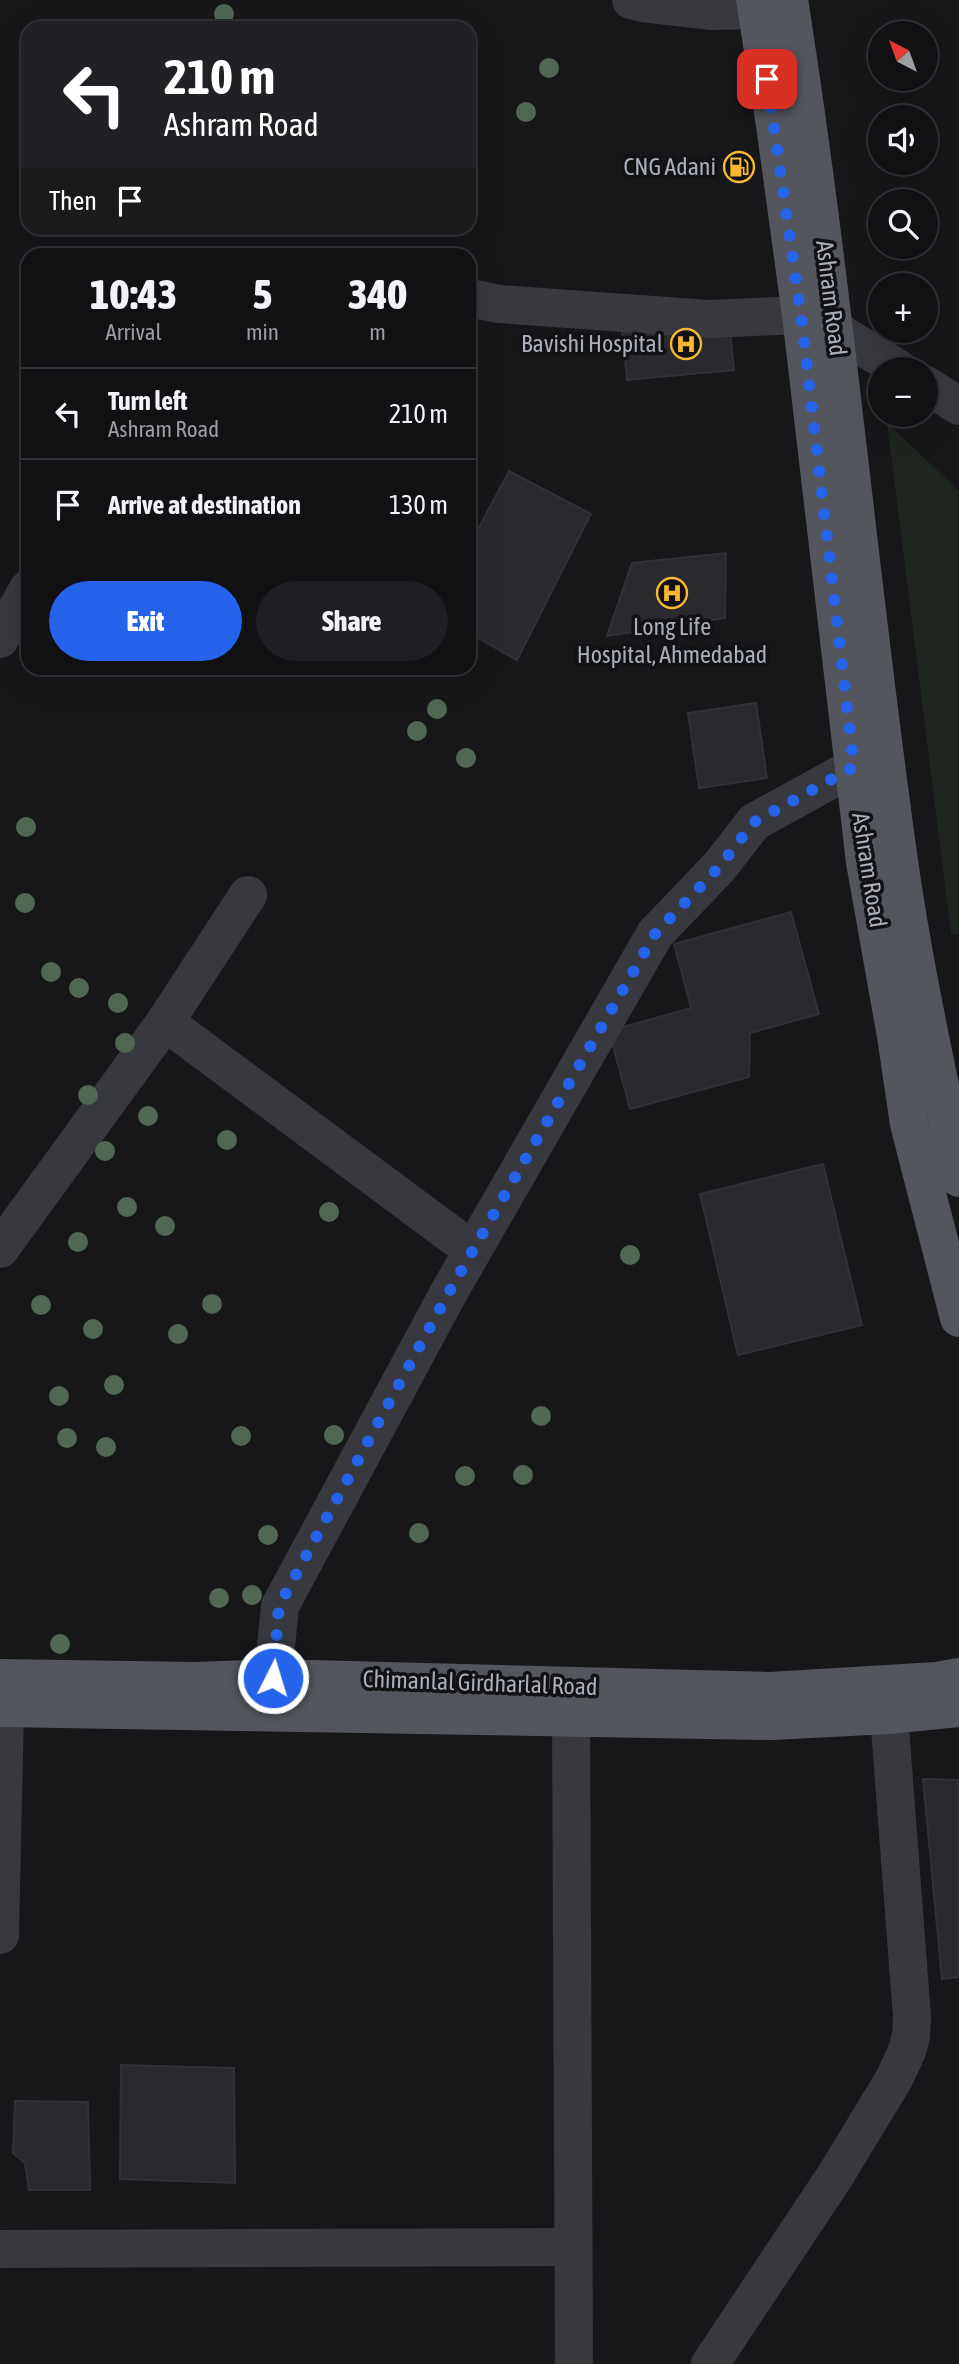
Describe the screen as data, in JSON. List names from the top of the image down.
{
  "streets": {
    "main road": ["Ashram Road", "Chimanlal Girdharlal Road"]
  },
  "places": {
    "fuel station": ["CNG Adani"],
    "hospital": ["Bavishi Hospital", "Long Life Hospital, Ahmedabad"]
  },
  "north": "top left",
  "page": {
    "map_buttons": ["+", "−"],
    "turn": ["210 m", "Ashram Road"],
    "then": "Then",
    "eta": [
      "10:43",
      "Arrival",
      "5",
      "min",
      "340",
      "m"
    ],
    "list": [
      {
        "name": "Turn left",
        "note": "Ashram Road",
        "value": "210 m"
      },
      {
        "name": "Arrive at destination",
        "value": "130 m"
      }
    ],
    "buttons": ["Exit", "Share"]
  }
}
